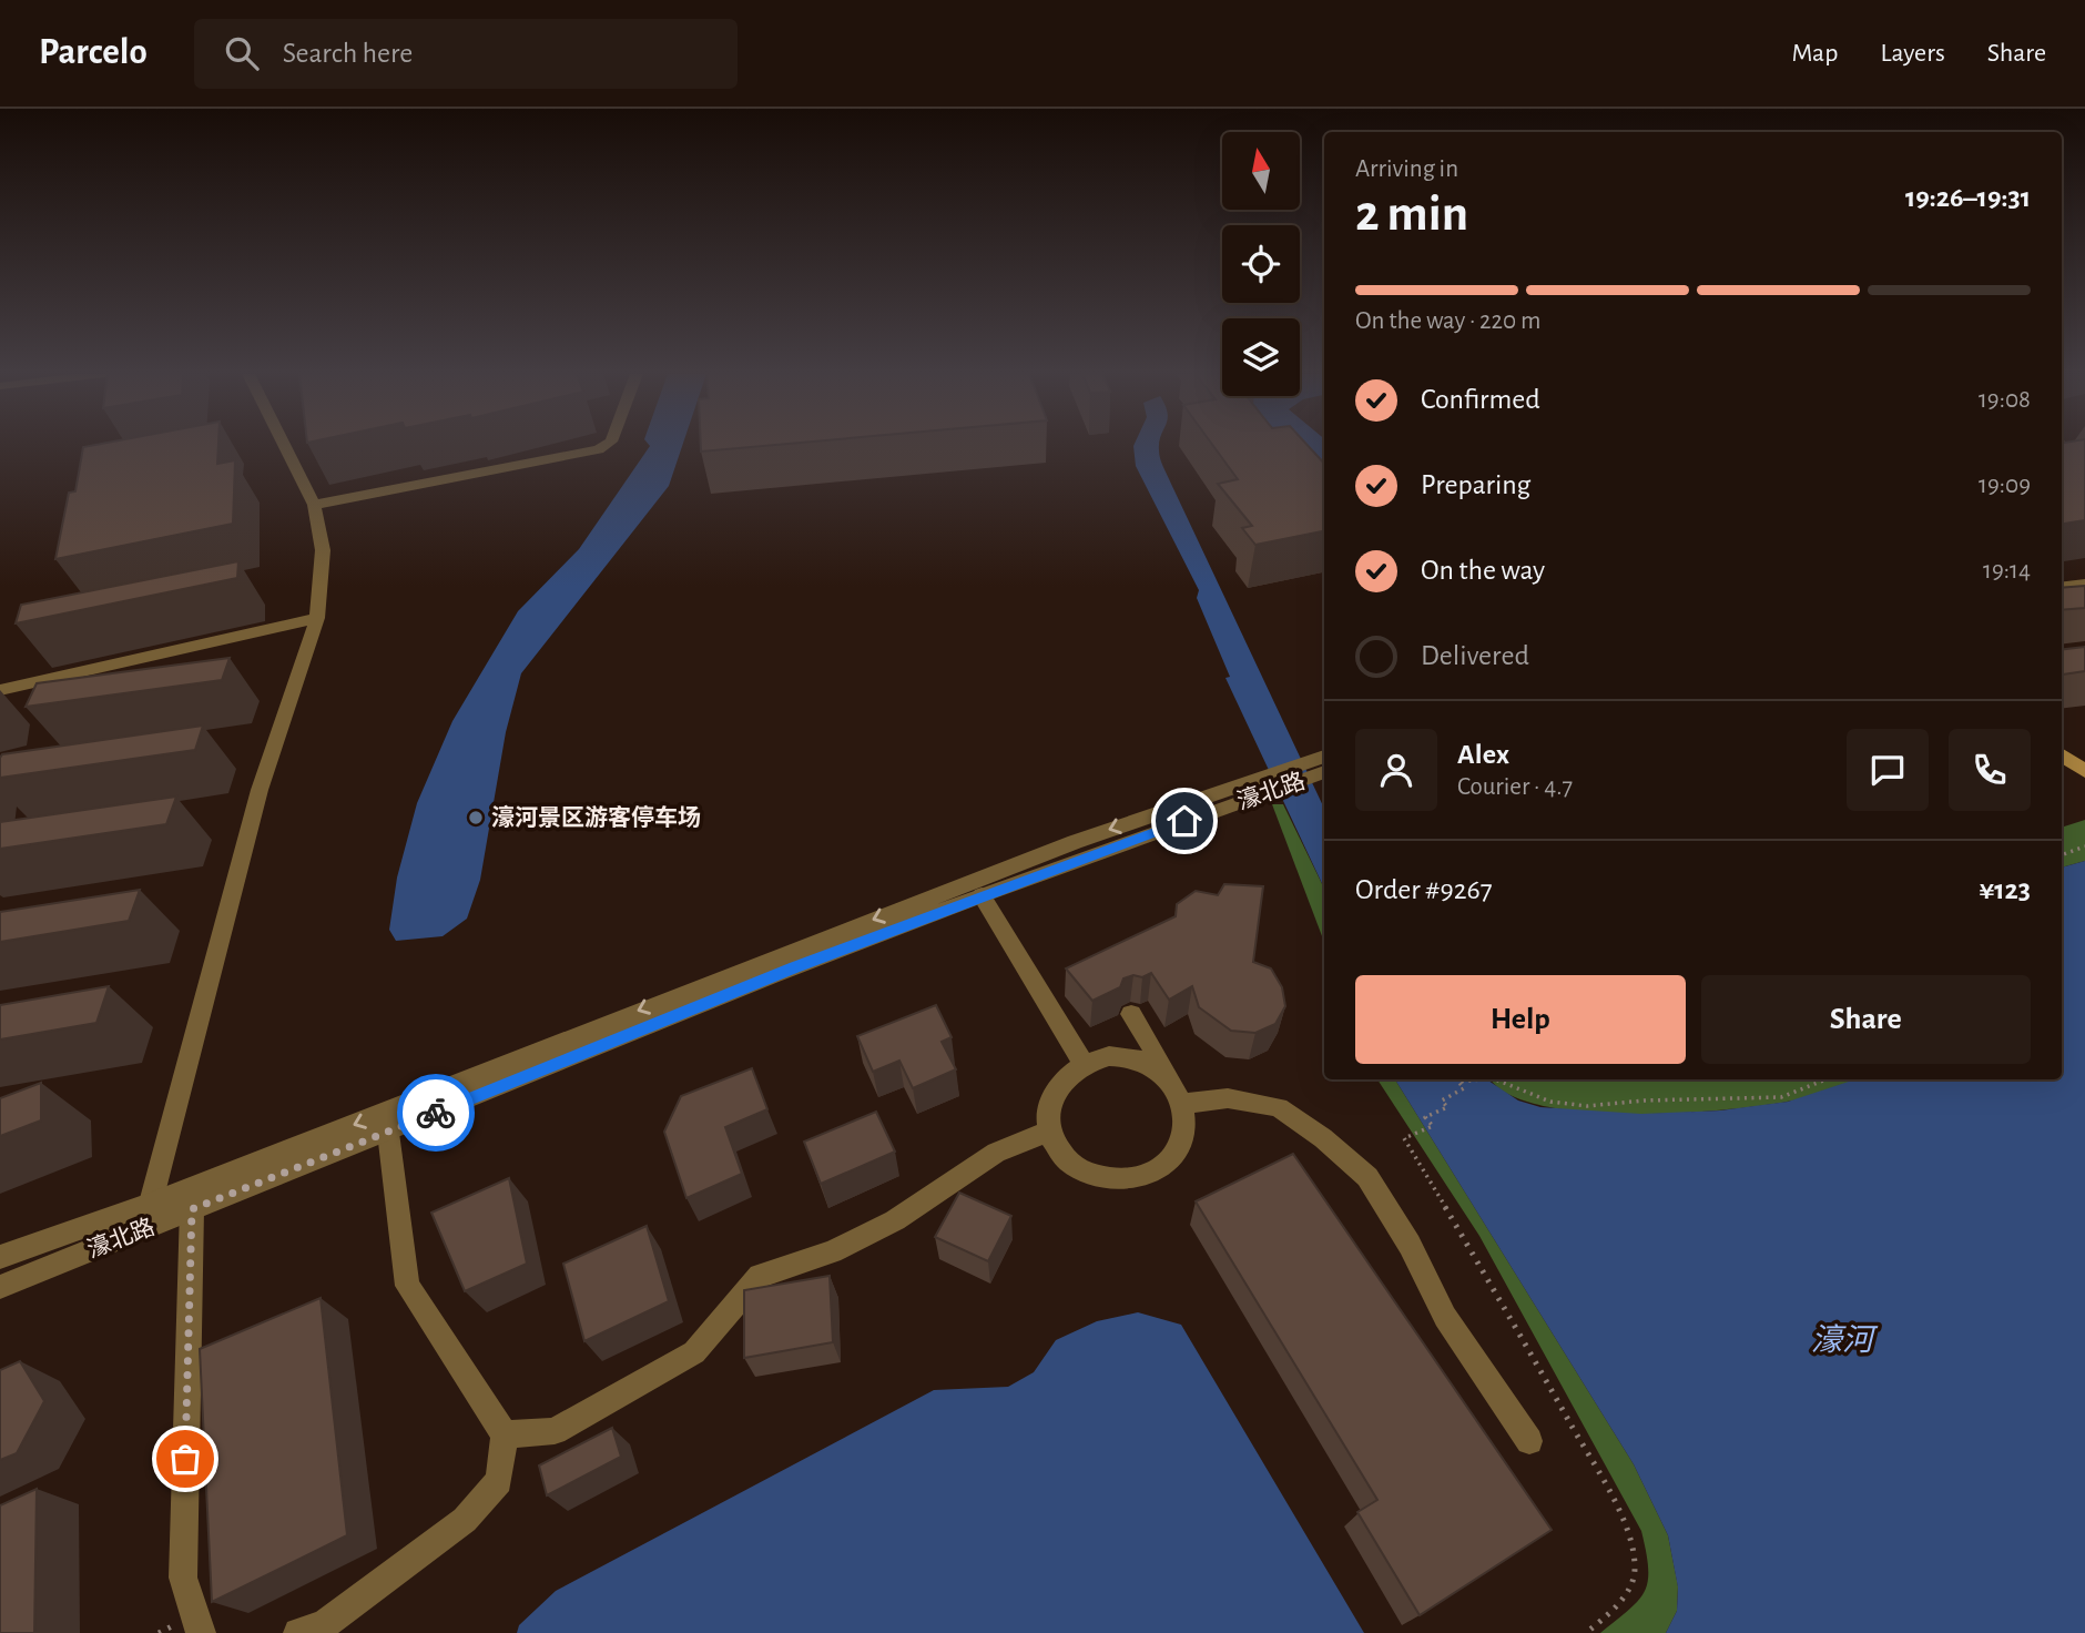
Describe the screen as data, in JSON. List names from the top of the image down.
{
  "streets": {
    "street": ["濠北路"]
  },
  "water": ["濠河"],
  "places": ["濠河景区游客停车场"],
  "north": "top",
  "page": {
    "header": "Parcelo",
    "search": "Search here",
    "nav": ["Map", "Layers", "Share"],
    "heading": ["2 min", "Arriving in", "19:26–19:31"],
    "panel": [
      "Alex",
      "Courier · 4.7",
      "Order #9267",
      "¥123"
    ],
    "bar": "On the way · 220 m",
    "list": [
      ["Confirmed", "19:08"],
      ["Preparing", "19:09"],
      ["On the way", "19:14"],
      "Delivered"
    ],
    "buttons": ["Help", "Share"]
  }
}
